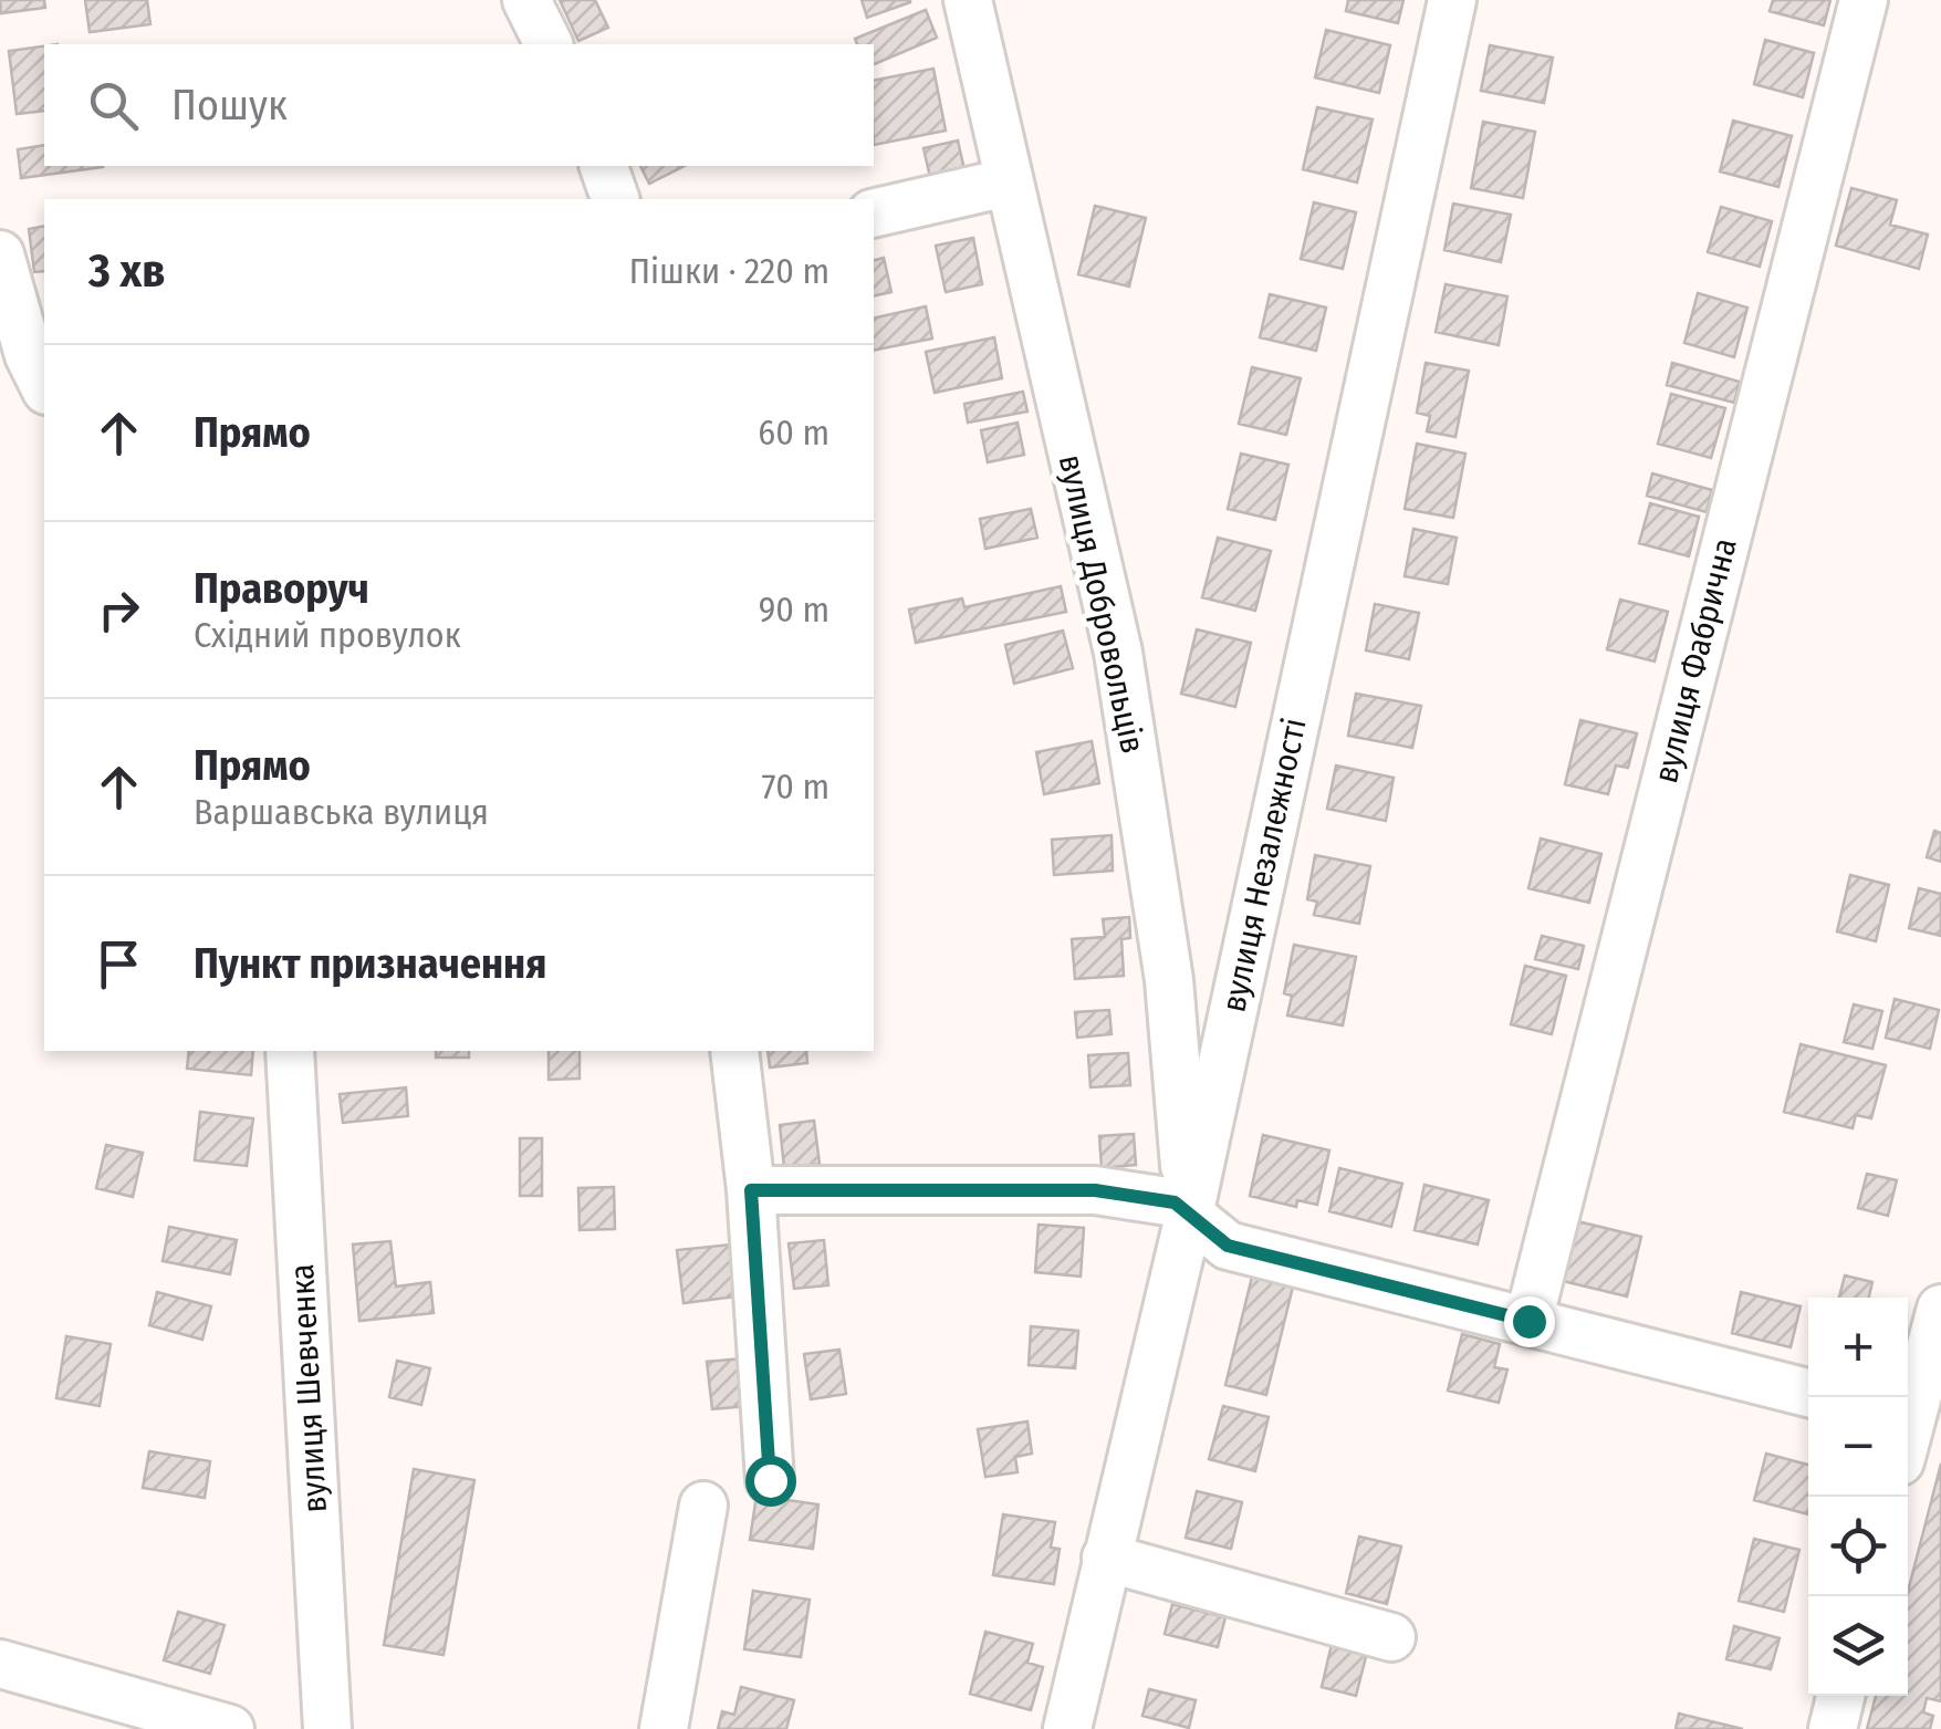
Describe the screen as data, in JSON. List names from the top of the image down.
{
  "streets": {
    "street": [
      "вулиця Добровольців",
      "вулиця Фабрична",
      "вулиця Незалежності",
      "вулиця Шевченка"
    ]
  },
  "crossings": [
    ["вулиця Добровольців", "вулиця Незалежності"]
  ],
  "page": {
    "search": "Пошук",
    "heading": ["3 хв", "Пішки · 220 m"],
    "list": [
      ["Прямо", "60 m"],
      ["Праворуч", "Східний провулок", "90 m"],
      ["Прямо", "Варшавська вулиця", "70 m"],
      "Пункт призначення"
    ],
    "map_buttons": ["+", "−"]
  }
}
